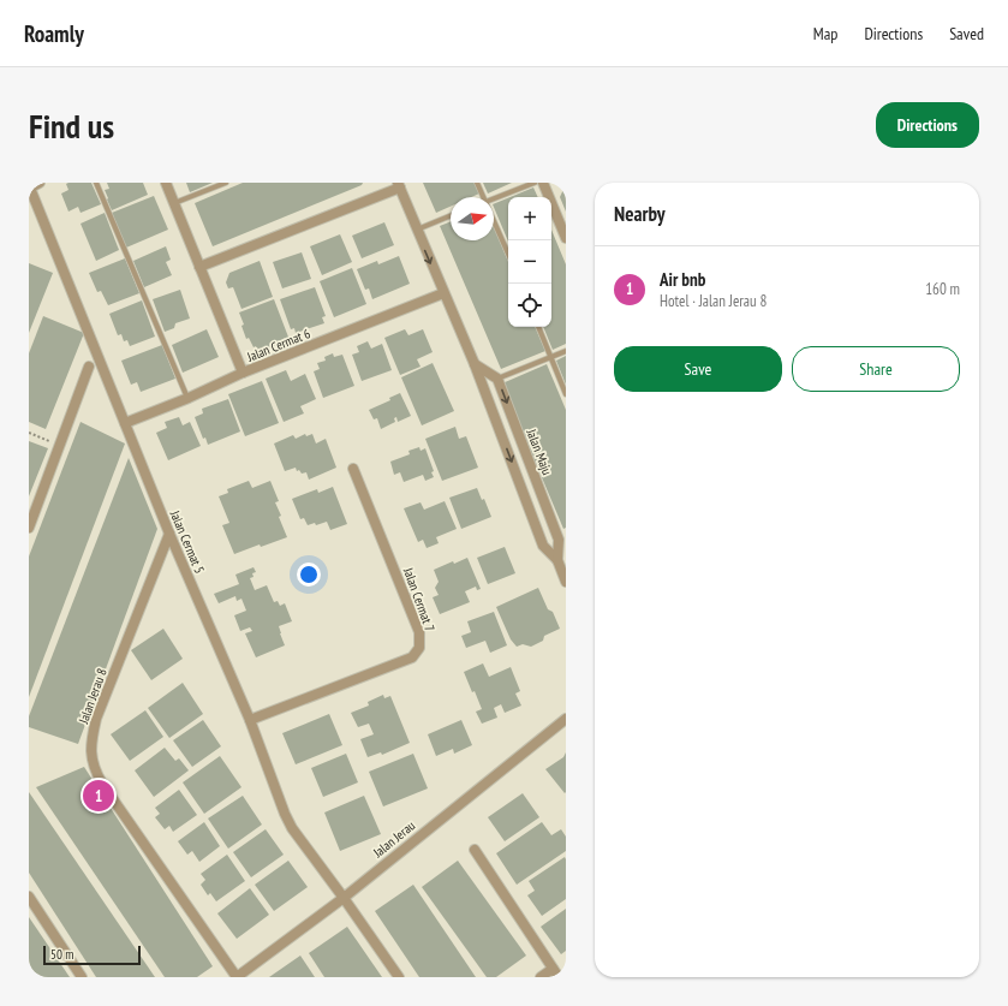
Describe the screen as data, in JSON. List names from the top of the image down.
{
  "streets": {
    "street": [
      "Jalan Cermat 6",
      "Jalan Maju",
      "Jalan Cermat 5",
      "Jalan Cermat 7",
      "Jalan Jerau 8",
      "Jalan Jerau"
    ]
  },
  "crossings": [
    ["Jalan Cermat 6", "Jalan Maju"],
    ["Jalan Cermat 6", "Jalan Cermat 5"],
    ["Jalan Cermat 5", "Jalan Cermat 7"],
    ["Jalan Cermat 5", "Jalan Jerau 8"],
    ["Jalan Cermat 5", "Jalan Jerau"],
    ["Jalan Jerau 8", "Jalan Jerau"]
  ],
  "one_way": ["Jalan Maju"],
  "scale_bar": "50 m",
  "north": "right",
  "page": {
    "header": "Roamly",
    "nav": ["Map", "Directions", "Saved"],
    "buttons": [
      "Directions",
      ["Save", "Share"]
    ],
    "title": "Find us",
    "heading": "Nearby",
    "map_buttons": ["+", "−"],
    "list": [
      {
        "mark": "1",
        "name": "Air bnb",
        "note": "Hotel · Jalan Jerau 8",
        "value": "160 m"
      }
    ],
    "pins": "1",
    "scale": "50 m"
  }
}
